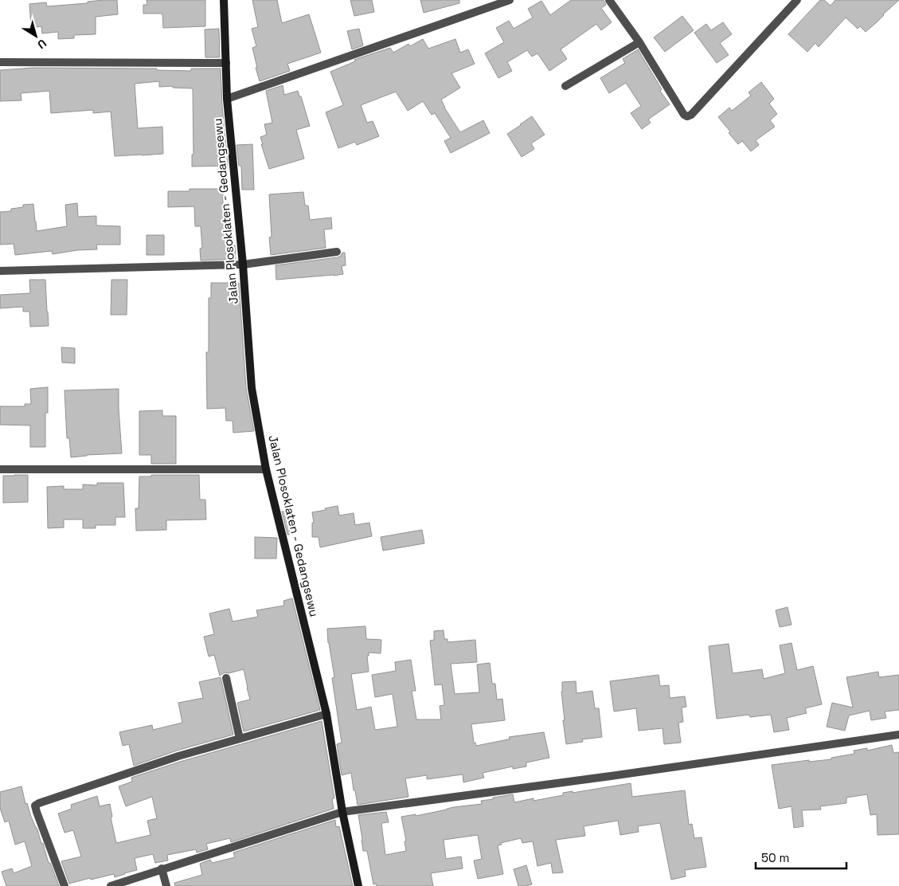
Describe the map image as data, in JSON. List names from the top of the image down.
{
  "streets": {
    "main road": ["Jalan Plosoklaten - Gedangsewu"]
  },
  "scale_bar": "50 m",
  "north": "bottom right"
}
